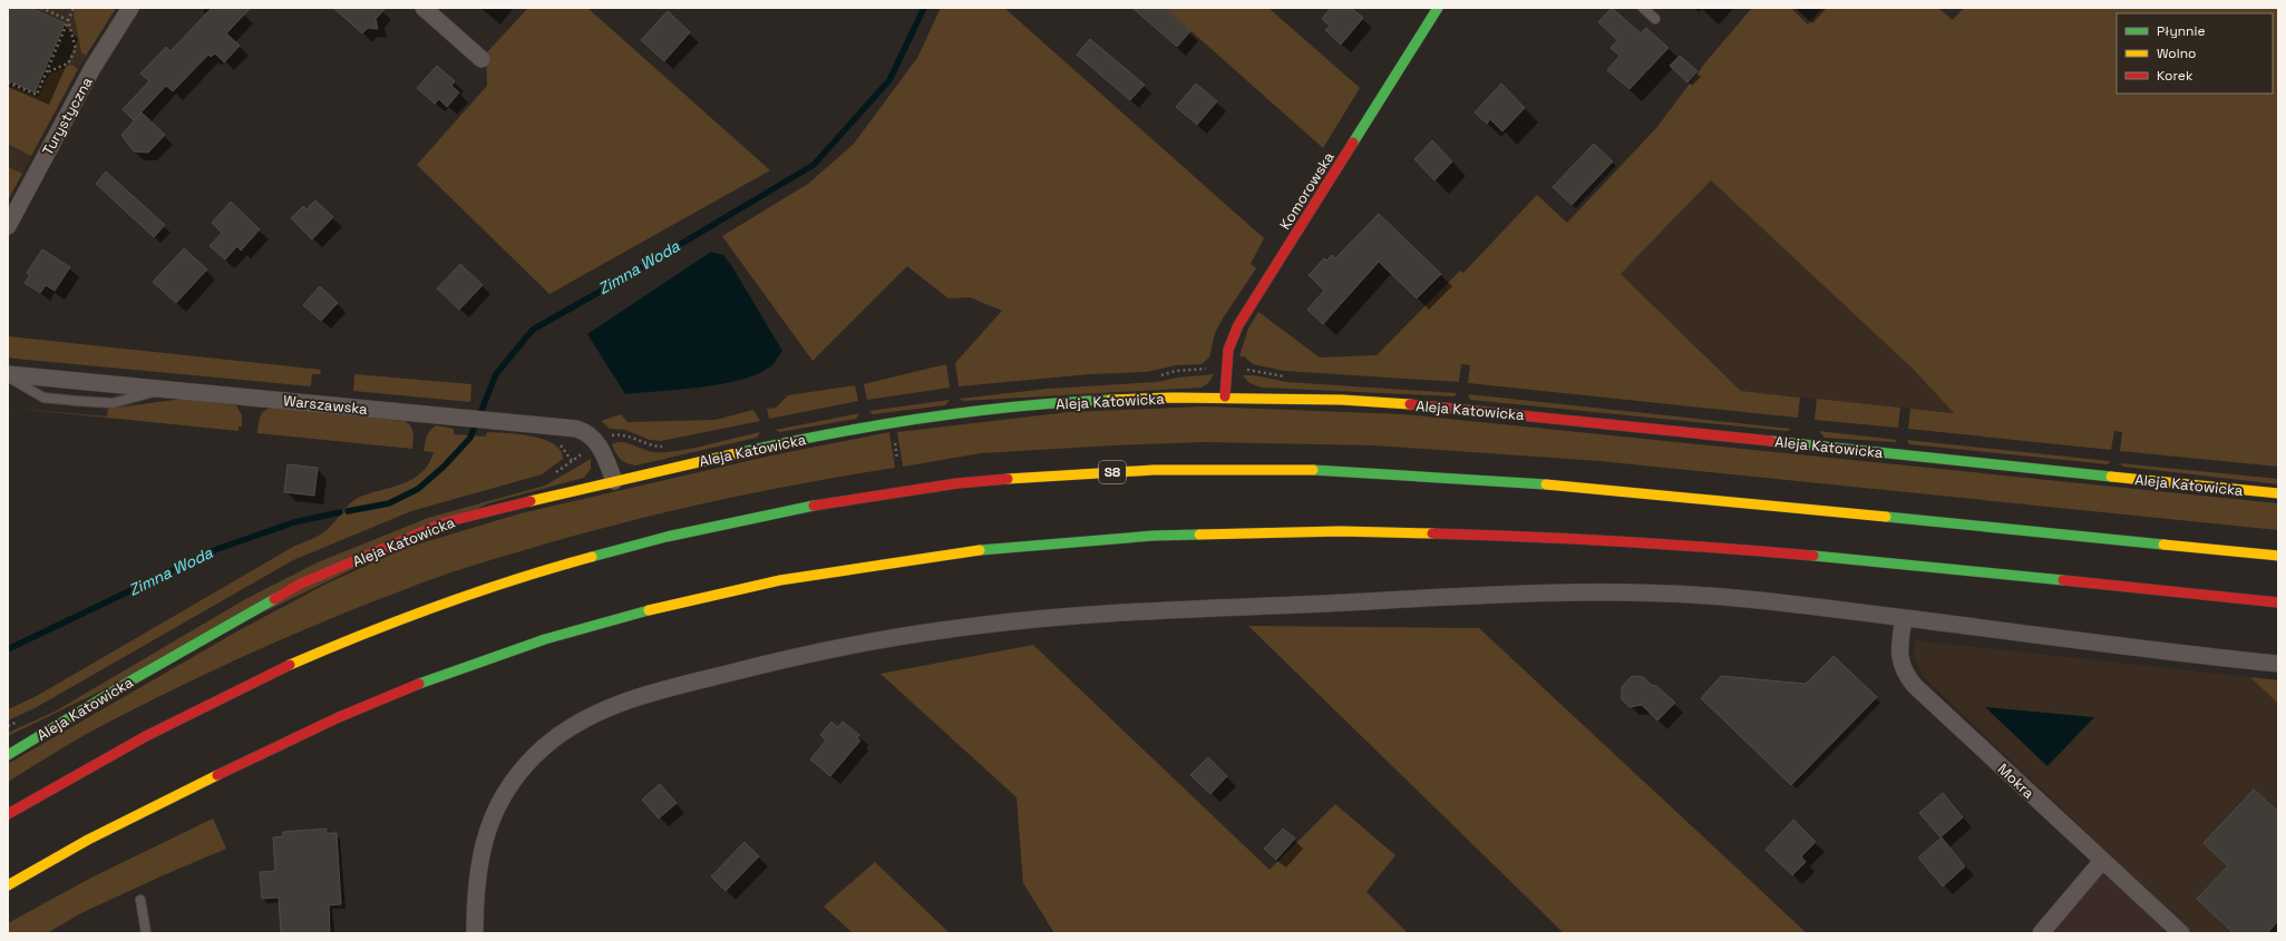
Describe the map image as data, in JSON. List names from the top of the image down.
{
  "streets": {
    "main road": ["Komorowska", "Aleja Katowicka", "S8"],
    "street": ["Turystyczna", "Warszawska", "Mokra"]
  },
  "crossings": [
    ["Komorowska", "Aleja Katowicka"],
    ["Aleja Katowicka", "Warszawska"]
  ],
  "water": ["Zimna Woda"],
  "legend": ["Płynnie", "Wolno", "Korek"]
}
